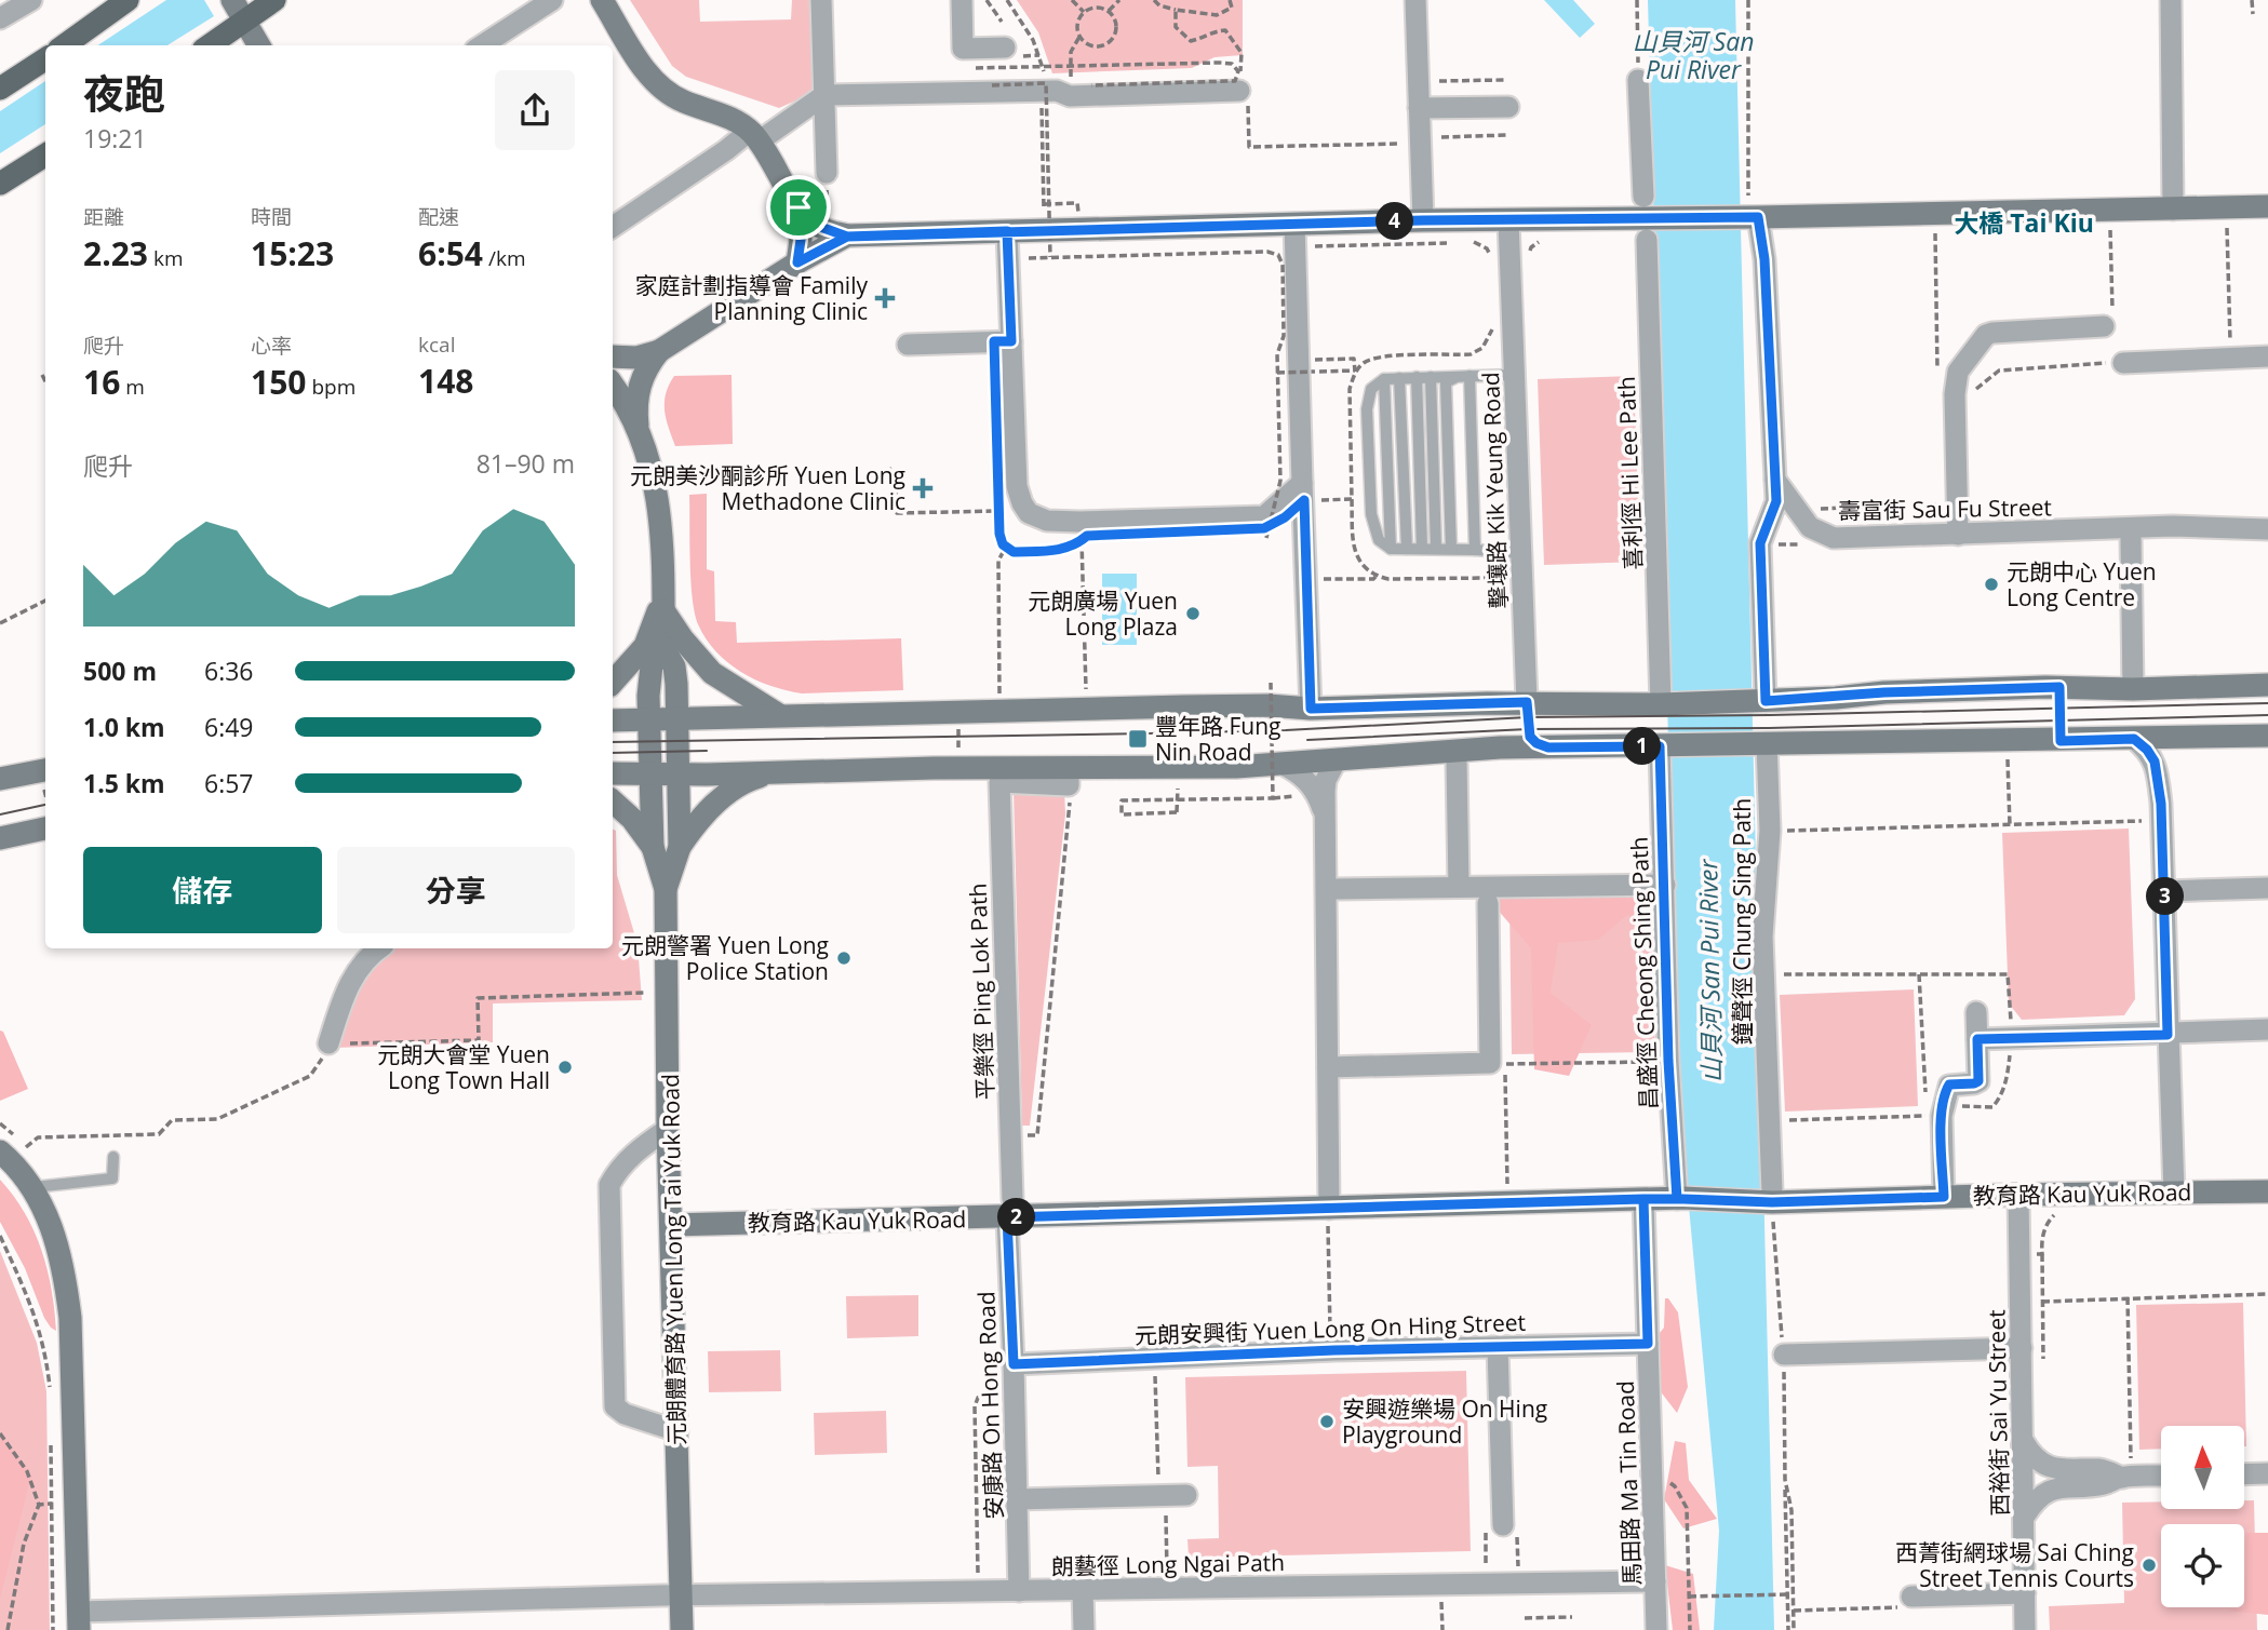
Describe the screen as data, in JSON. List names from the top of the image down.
{
  "streets": {
    "main road": ["教育路 Kau Yuk Road", "元朗體育路 Yuen Long Tai Yuk Road"],
    "street": [
      "喜利徑 Hi Lee Path",
      "擊壤路 Kik Yeung Road",
      "壽富街 Sau Fu Street",
      "鐘聲徑 Chung Sing Path",
      "昌盛徑 Cheong Shing Path",
      "平樂徑 Ping Lok Path",
      "元朗安興街 Yuen Long On Hing Street",
      "安康路 On Hong Road",
      "西裕街 Sai Yu Street",
      "馬田路 Ma Tin Road",
      "朗藝徑 Long Ngai Path"
    ]
  },
  "crossings": [
    ["鐘聲徑 Chung Sing Path", "教育路 Kau Yuk Road"],
    ["昌盛徑 Cheong Shing Path", "教育路 Kau Yuk Road"],
    ["平樂徑 Ping Lok Path", "教育路 Kau Yuk Road"],
    ["平樂徑 Ping Lok Path", "安康路 On Hong Road"],
    ["教育路 Kau Yuk Road", "元朗體育路 Yuen Long Tai Yuk Road"],
    ["教育路 Kau Yuk Road", "安康路 On Hong Road"],
    ["教育路 Kau Yuk Road", "西裕街 Sai Yu Street"],
    ["教育路 Kau Yuk Road", "馬田路 Ma Tin Road"],
    ["元朗體育路 Yuen Long Tai Yuk Road", "朗藝徑 Long Ngai Path"],
    ["元朗安興街 Yuen Long On Hing Street", "安康路 On Hong Road"],
    ["元朗安興街 Yuen Long On Hing Street", "馬田路 Ma Tin Road"],
    ["安康路 On Hong Road", "朗藝徑 Long Ngai Path"],
    ["馬田路 Ma Tin Road", "朗藝徑 Long Ngai Path"]
  ],
  "districts": ["大橋 Tai Kiu"],
  "water": ["山貝河 San Pui River"],
  "places": {
    "health": ["家庭計劃指導會 Family Planning Clinic", "元朗美沙酮診所 Yuen Long Methadone Clinic"],
    "other": [
      "元朗中心 Yuen Long Centre",
      "元朗廣場 Yuen Long Plaza",
      "元朗警署 Yuen Long Police Station",
      "元朗大會堂 Yuen Long Town Hall",
      "安興遊樂場 On Hing Playground",
      "西菁街網球場 Sai Ching Street Tennis Courts"
    ],
    "transit": ["豐年路 Fung Nin Road"]
  },
  "north": "top",
  "page": {
    "heading": ["夜跑", "19:21"],
    "stats": [
      ["距離", "2.23 km"],
      ["時間", "15:23"],
      ["配速", "6:54 /km"],
      ["爬升", "16 m"],
      ["心率", "150 bpm"],
      ["kcal", "148"]
    ],
    "pins": [
      "4",
      "1",
      "3",
      "2"
    ],
    "chart": ["爬升", "81–90 m"],
    "list": [
      {
        "name": "500 m",
        "note": "6:36"
      },
      {
        "name": "1.0 km",
        "note": "6:49"
      },
      {
        "name": "1.5 km",
        "note": "6:57"
      }
    ],
    "buttons": ["儲存", "分享"]
  }
}
